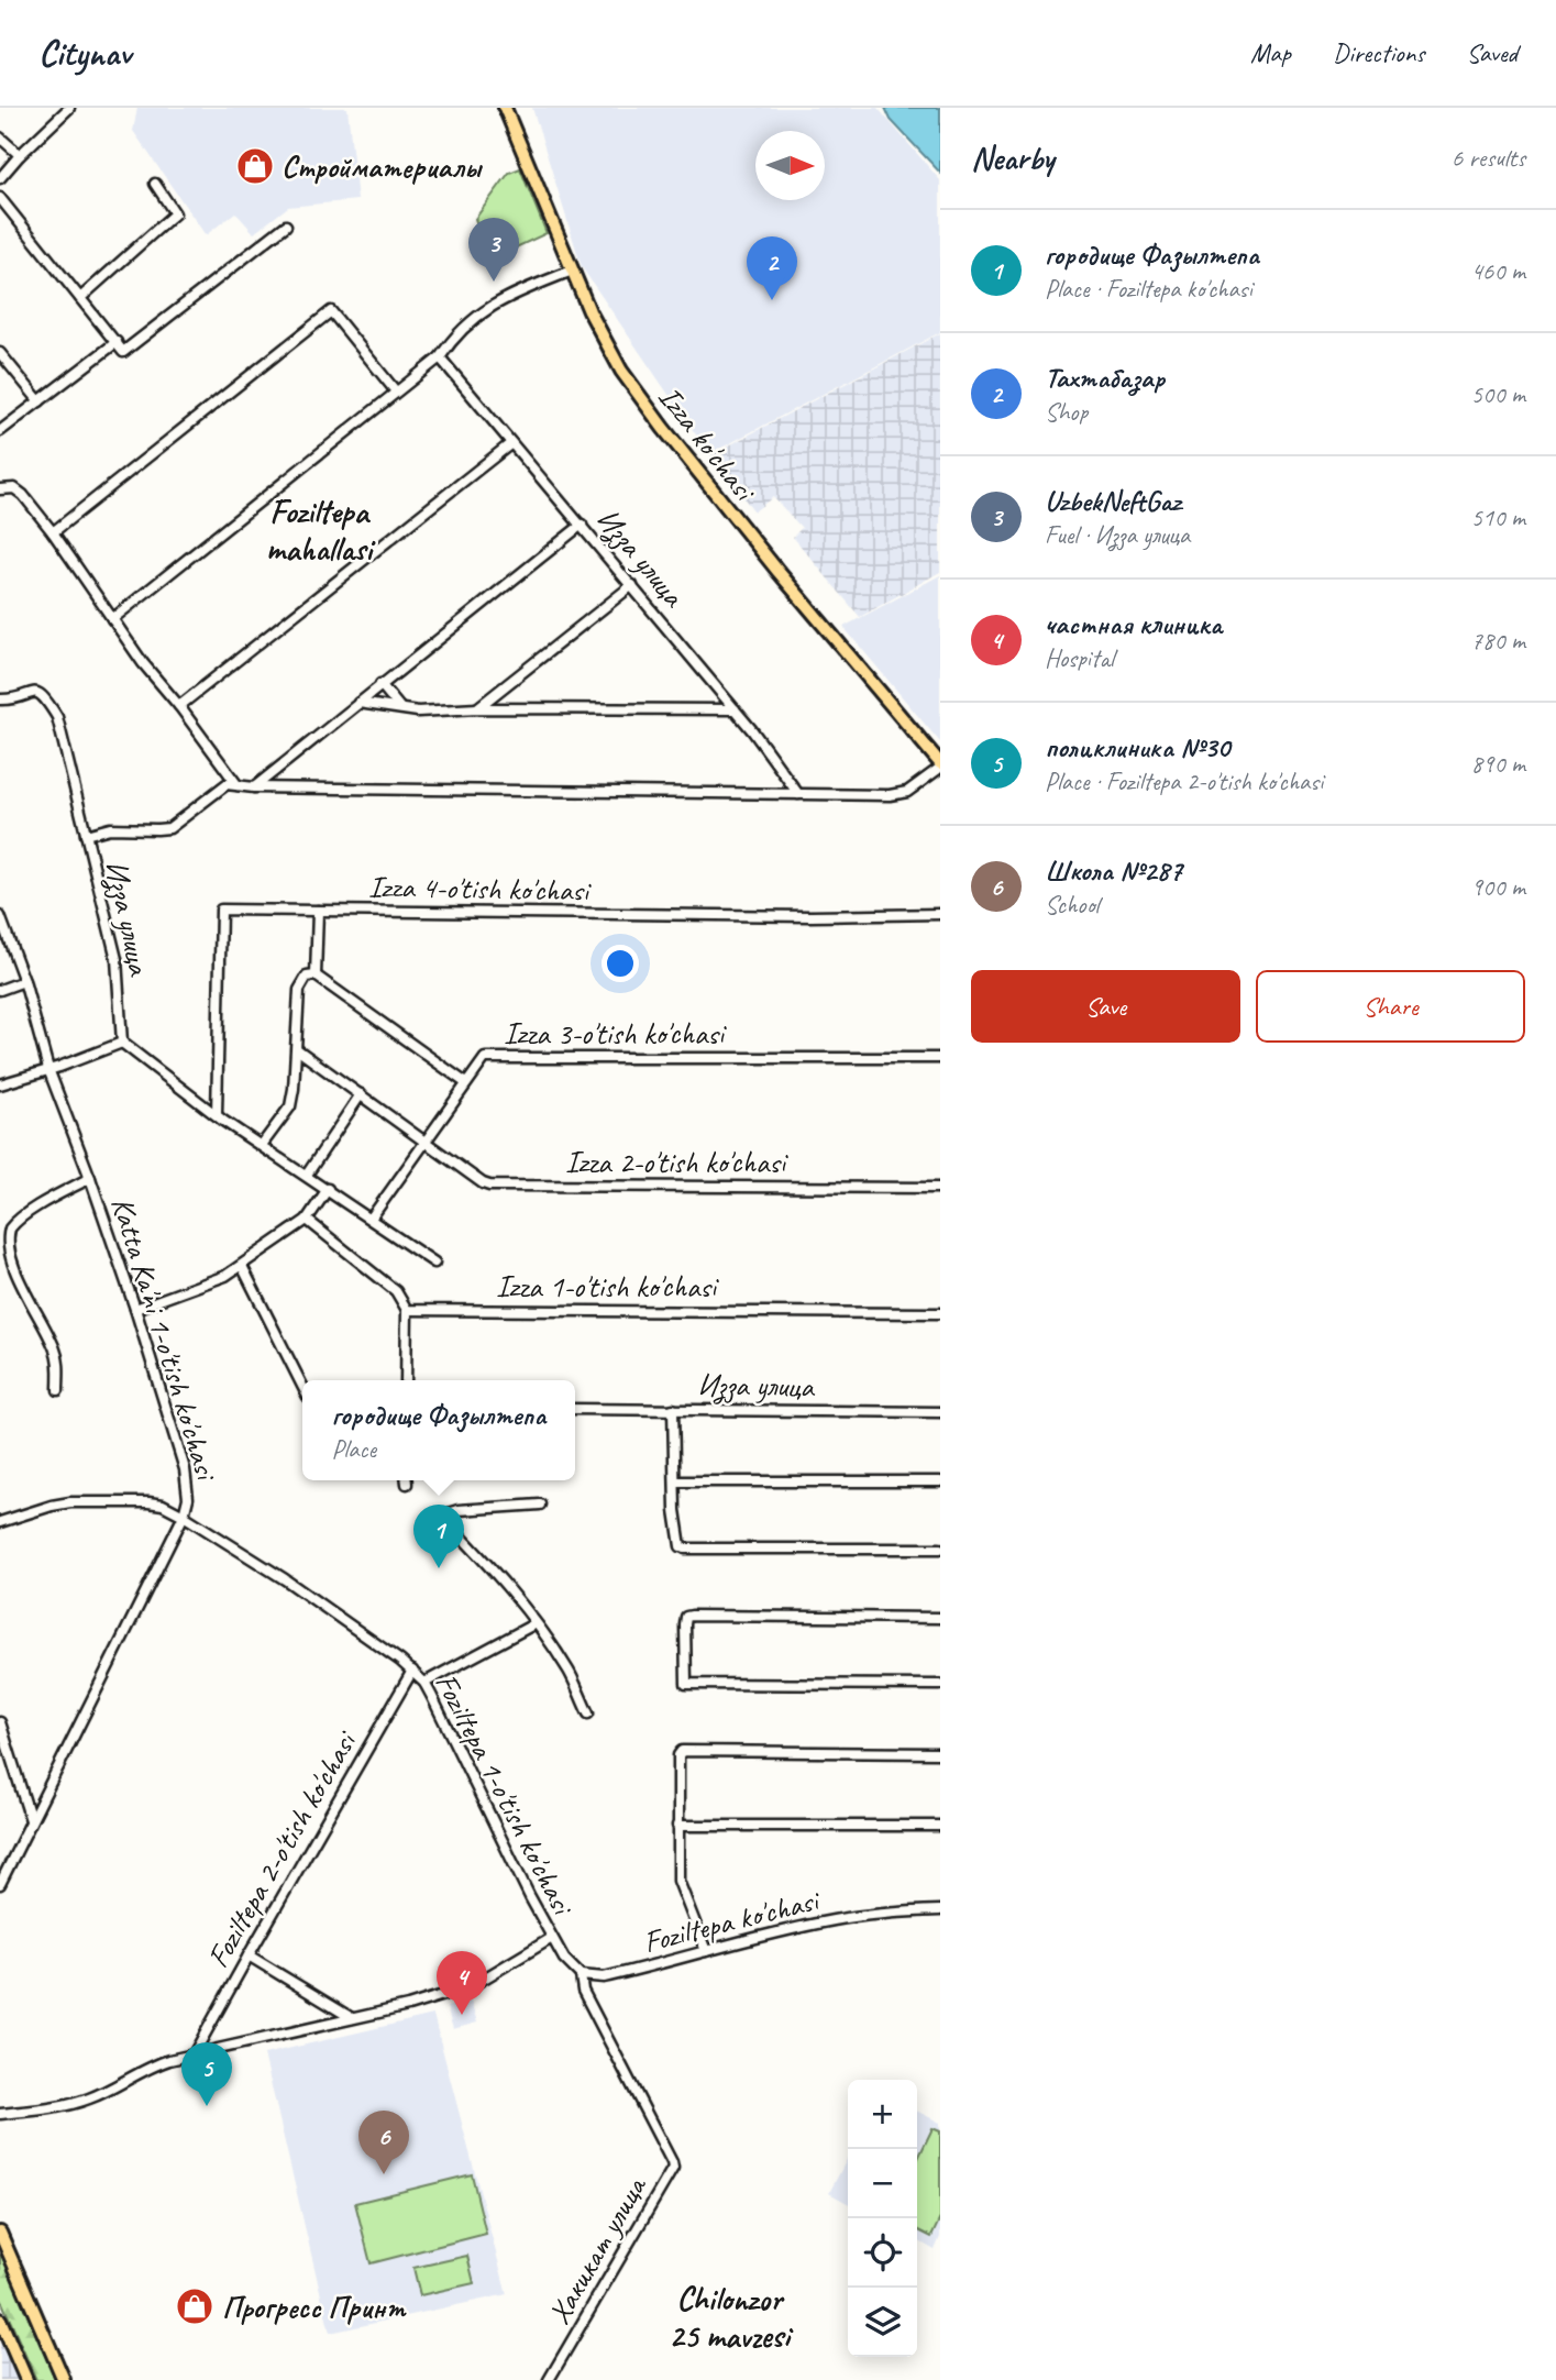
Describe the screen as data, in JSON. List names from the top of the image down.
{
  "streets": {
    "main road": ["Izza ko'chasi"],
    "street": [
      "Изза улица",
      "Izza 4-o'tish ko'chasi",
      "Izza 3-o'tish ko'chasi",
      "Izza 2-o'tish ko'chasi",
      "Izza 1-o'tish ko'chasi",
      "Katta Ka'ni 1-o'tish ko'chasi",
      "Foziltepa 1-o'tish ko'chasi",
      "Foziltepa 2-o'tish ko'chasi",
      "Foziltepa ko'chasi",
      "Хакикат улица"
    ]
  },
  "crossings": [
    ["Izza 3-o'tish ko'chasi", "Izza 2-o'tish ko'chasi"],
    ["Katta Ka'ni 1-o'tish ko'chasi", "Foziltepa 1-o'tish ko'chasi"],
    ["Foziltepa 1-o'tish ko'chasi", "Foziltepa 2-o'tish ko'chasi"],
    ["Foziltepa ko'chasi", "Хакикат улица"]
  ],
  "districts": ["Foziltepa mahallasi", "Chilonzor 25 mavzesi"],
  "places": {
    "shop": ["Стройматериалы", "Прогресс Принт"]
  },
  "north": "right",
  "page": {
    "header": "Citynav",
    "nav": ["Map", "Directions", "Saved"],
    "heading": ["Nearby", "6 results"],
    "list": [
      {
        "mark": "1",
        "name": "городище Фазылтепа",
        "note": "Place · Foziltepa ko'chasi",
        "value": "460 m"
      },
      {
        "mark": "2",
        "name": "Тахтабазар",
        "note": "Shop",
        "value": "500 m"
      },
      {
        "mark": "3",
        "name": "UzbekNeftGaz",
        "note": "Fuel · Изза улица",
        "value": "510 m"
      },
      {
        "mark": "4",
        "name": "частная клиника",
        "note": "Hospital",
        "value": "780 m"
      },
      {
        "mark": "5",
        "name": "поликлиника №30",
        "note": "Place · Foziltepa 2-o'tish ko'chasi",
        "value": "890 m"
      },
      {
        "mark": "6",
        "name": "Школа №287",
        "note": "School",
        "value": "900 m"
      }
    ],
    "pins": [
      "3",
      "2",
      "1",
      "4",
      "5",
      "6"
    ],
    "buttons": ["Save", "Share"],
    "popup": ["городище Фазылтепа", "Place"],
    "map_buttons": ["+", "−"]
  }
}
